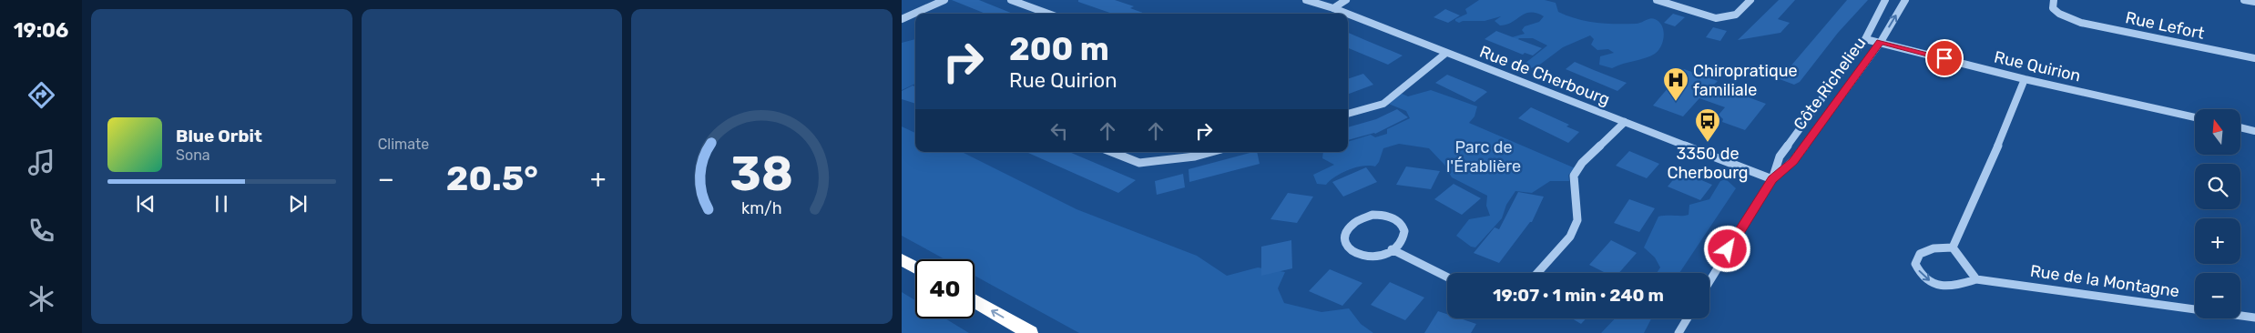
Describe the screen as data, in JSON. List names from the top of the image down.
{
  "streets": {
    "street": [
      "Rue Lefort",
      "Rue Quirion",
      "Rue de Cherbourg",
      "Côte Richelieu",
      "Rue de la Montagne"
    ]
  },
  "crossings": [
    ["Rue Quirion", "Côte Richelieu"],
    ["Rue de Cherbourg", "Côte Richelieu"]
  ],
  "parks": ["Parc de l'Érablière"],
  "places": {
    "hospital": ["Chiropratique familiale"],
    "bus stop": ["3350 de Cherbourg"]
  },
  "north": "top",
  "page": {
    "tabs": "19:06",
    "tile": "Climate",
    "turn": ["200 m", "Rue Quirion"],
    "map_buttons": ["+", "−"],
    "song": ["Blue Orbit", "Sona"],
    "heat": ["−", "20.5°", "+"],
    "limit": "40",
    "trip": "19:07 · 1 min · 240 m",
    "gauge": ["38", "km/h"]
  }
}
